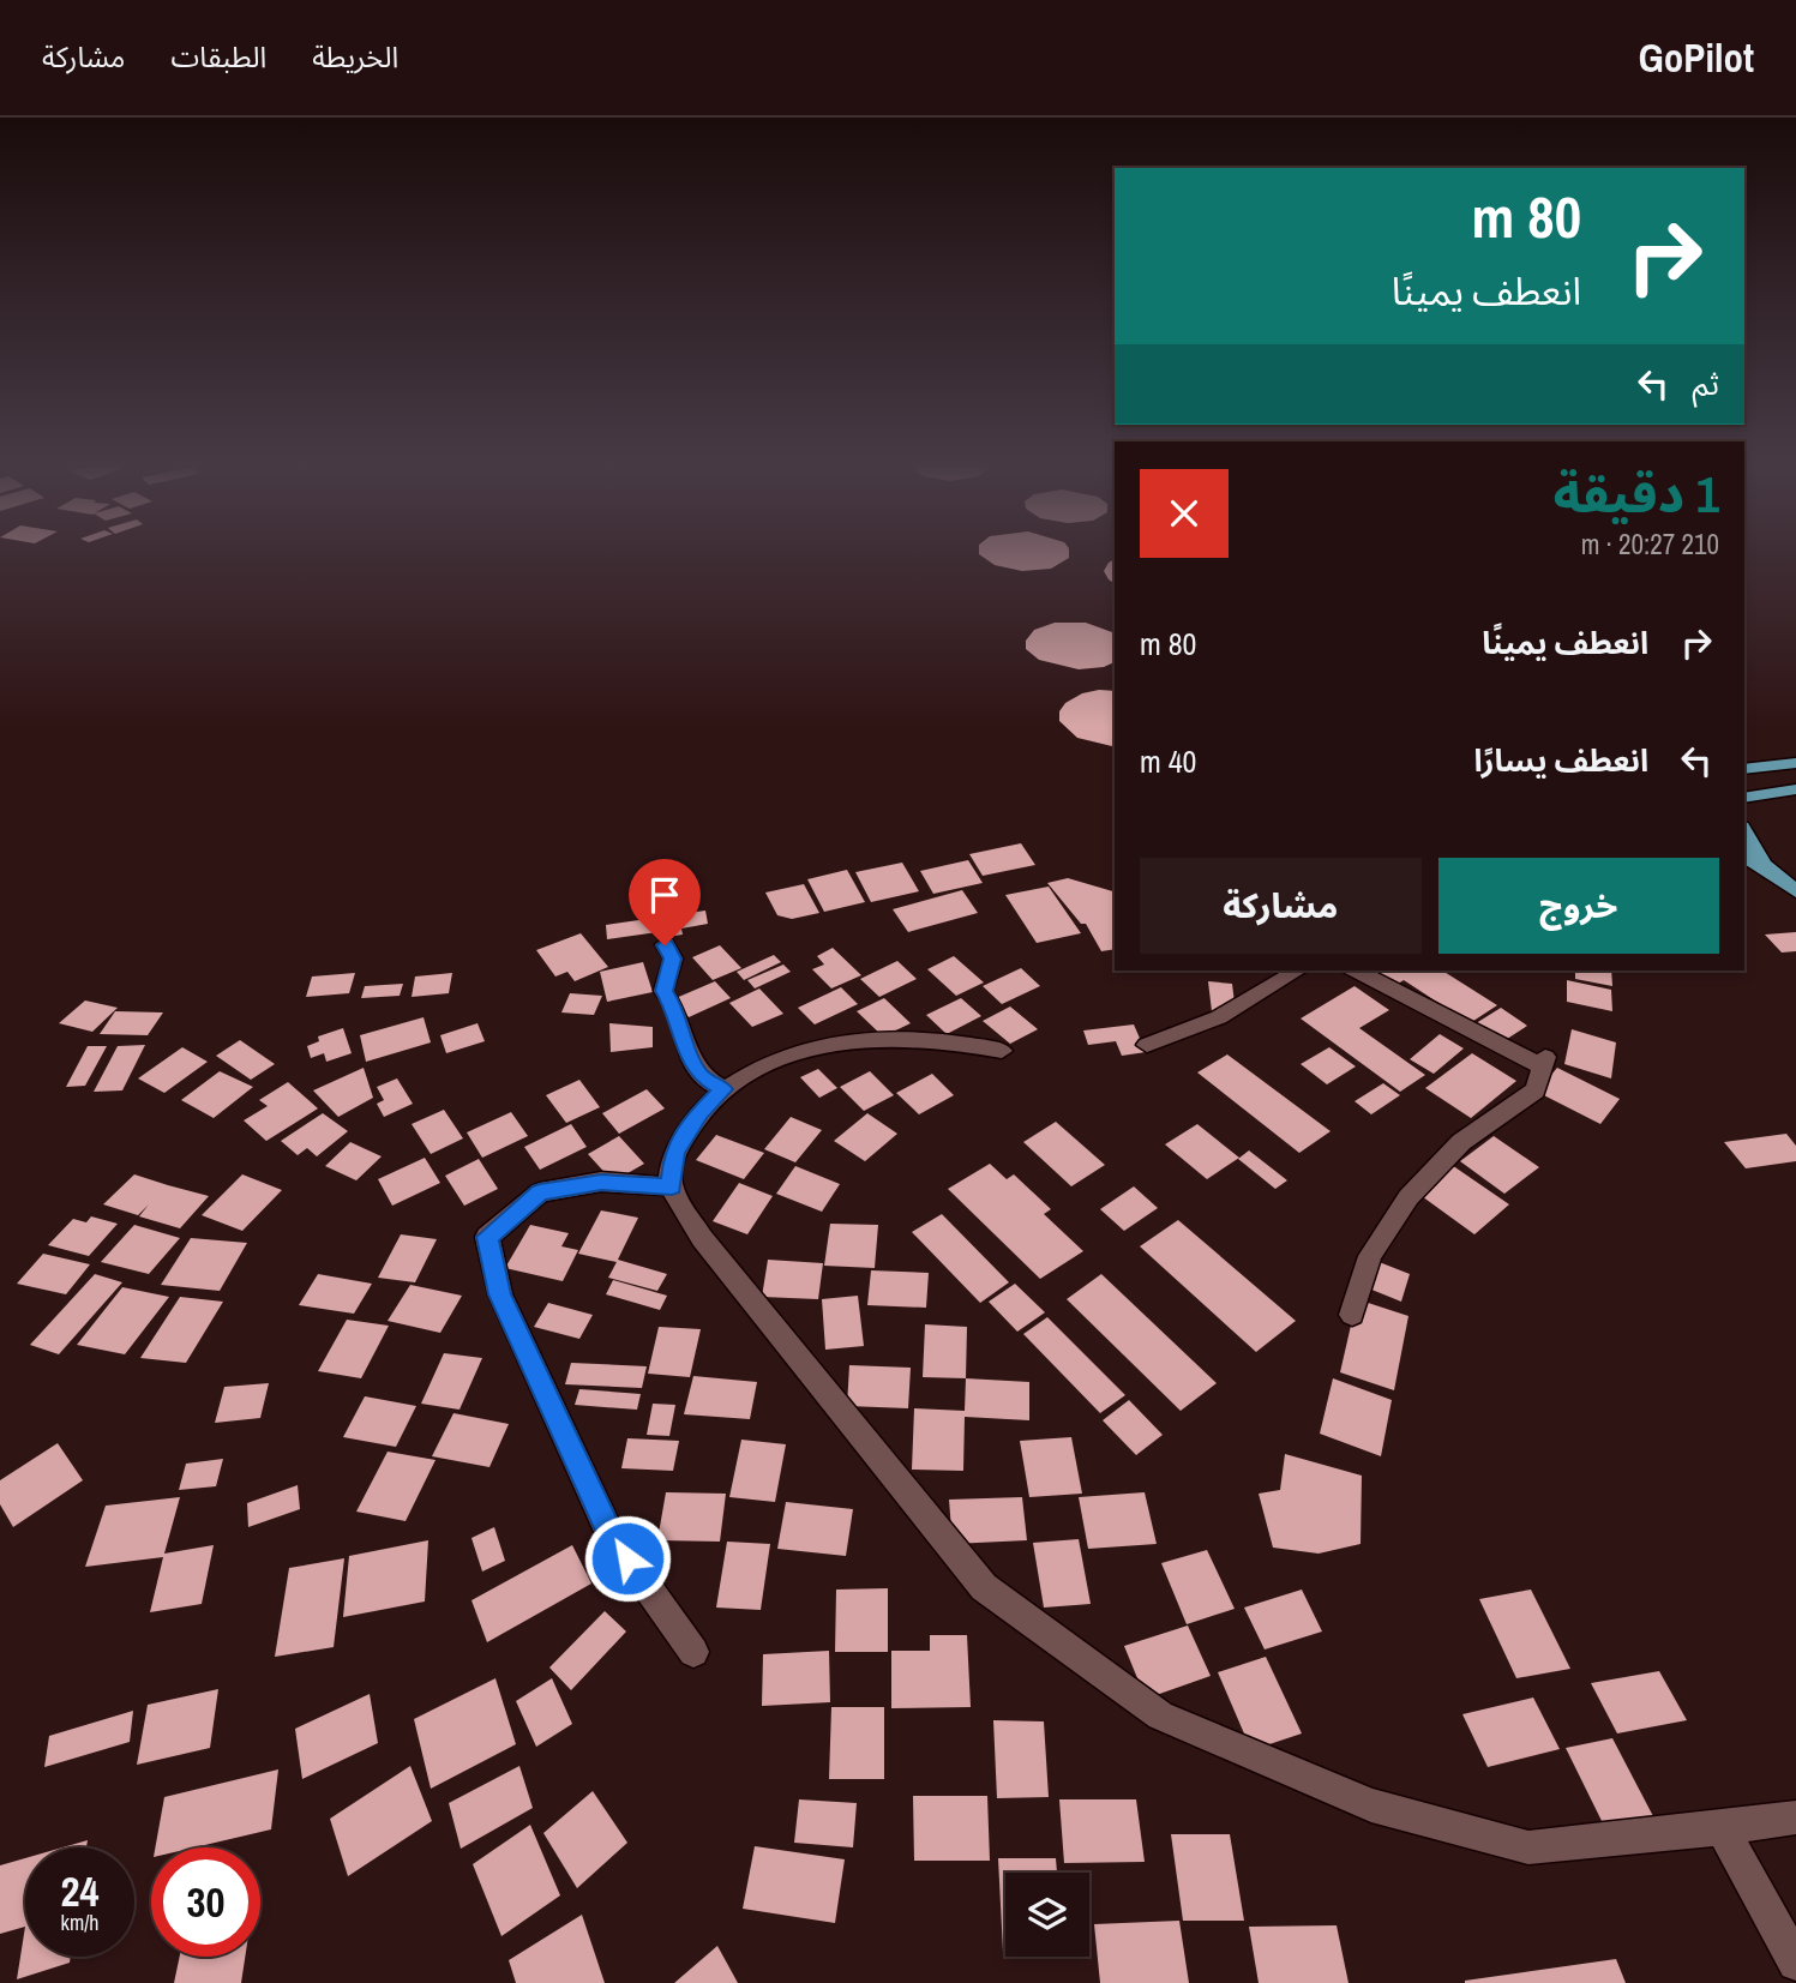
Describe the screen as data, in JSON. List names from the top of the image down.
{
  "page": {
    "header": "GoPilot",
    "nav": ["الخريطة", "الطبقات", "مشاركة"],
    "turn": ["80 m", "انعطف يمينًا"],
    "then": "ثم",
    "heading": ["1 دقيقة", "210 m · 20:27"],
    "list": [
      {
        "name": "انعطف يمينًا",
        "value": "80 m"
      },
      {
        "name": "انعطف يسارًا",
        "value": "40 m"
      }
    ],
    "buttons": ["خروج", "مشاركة"],
    "speed": "24 km/h",
    "limit": "30"
  }
}
